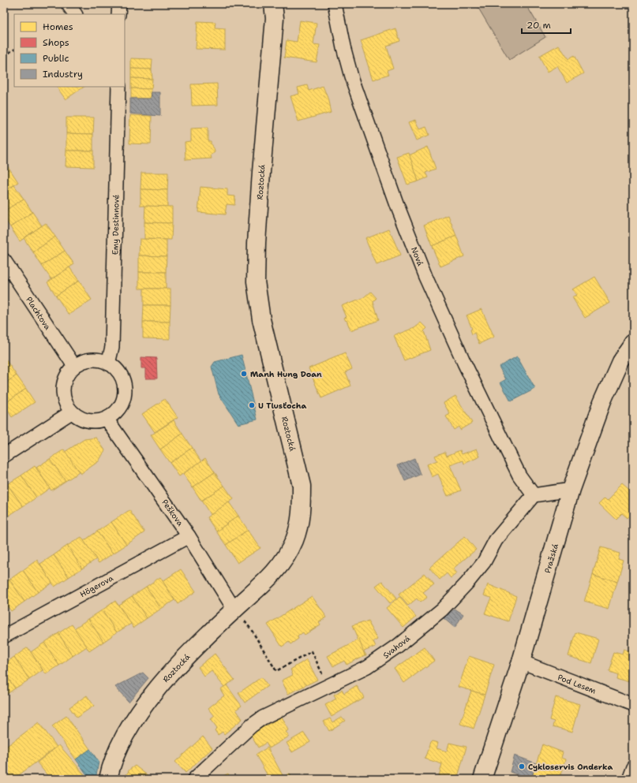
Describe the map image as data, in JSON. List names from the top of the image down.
{
  "streets": {
    "street": [
      "Roztocká",
      "Emy Destinnové",
      "Nová",
      "Plachtova",
      "Peškova",
      "Pražská",
      "Högerova",
      "Svahová",
      "Pod Lesem"
    ]
  },
  "crossings": [
    ["Roztocká", "Peškova"],
    ["Emy Destinnové", "Plachtova"],
    ["Emy Destinnové", "Peškova"],
    ["Nová", "Svahová"],
    ["Plachtova", "Peškova"],
    ["Peškova", "Högerova"],
    ["Pražská", "Pod Lesem"]
  ],
  "places": ["Manh Hung Doan", "U Tlusťocha", "Cykloservis Onderka"],
  "legend": [
    "Homes",
    "Shops",
    "Public",
    "Industry"
  ],
  "scale_bar": "20 m"
}
